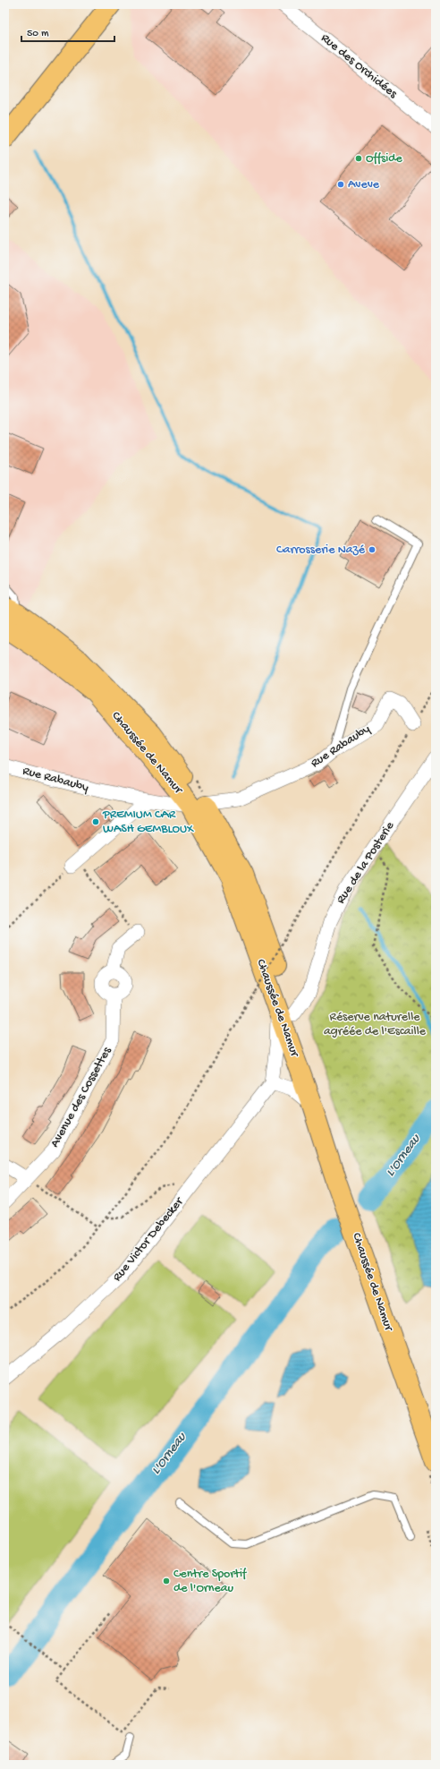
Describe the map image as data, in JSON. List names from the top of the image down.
{
  "streets": {
    "main road": ["Chaussée de Namur"],
    "street": [
      "Rue des Orchidées",
      "Rue Rabauby",
      "Rue de la Posterie",
      "Avenue des Cossettes",
      "Rue Victor Debecker"
    ]
  },
  "crossings": [
    ["Rue Rabauby", "Chaussée de Namur"],
    ["Chaussée de Namur", "Rue de la Posterie"]
  ],
  "water": ["L'Orneau"],
  "parks": ["Réserve naturelle agréée de l'Escaille"],
  "places": [
    "Offside",
    "Aveve",
    "Carrosserie Nazé",
    "PREMIUM CAR WASH GEMBLOUX",
    "Centre Sportif de l'Orneau"
  ],
  "scale_bar": "50 m"
}
